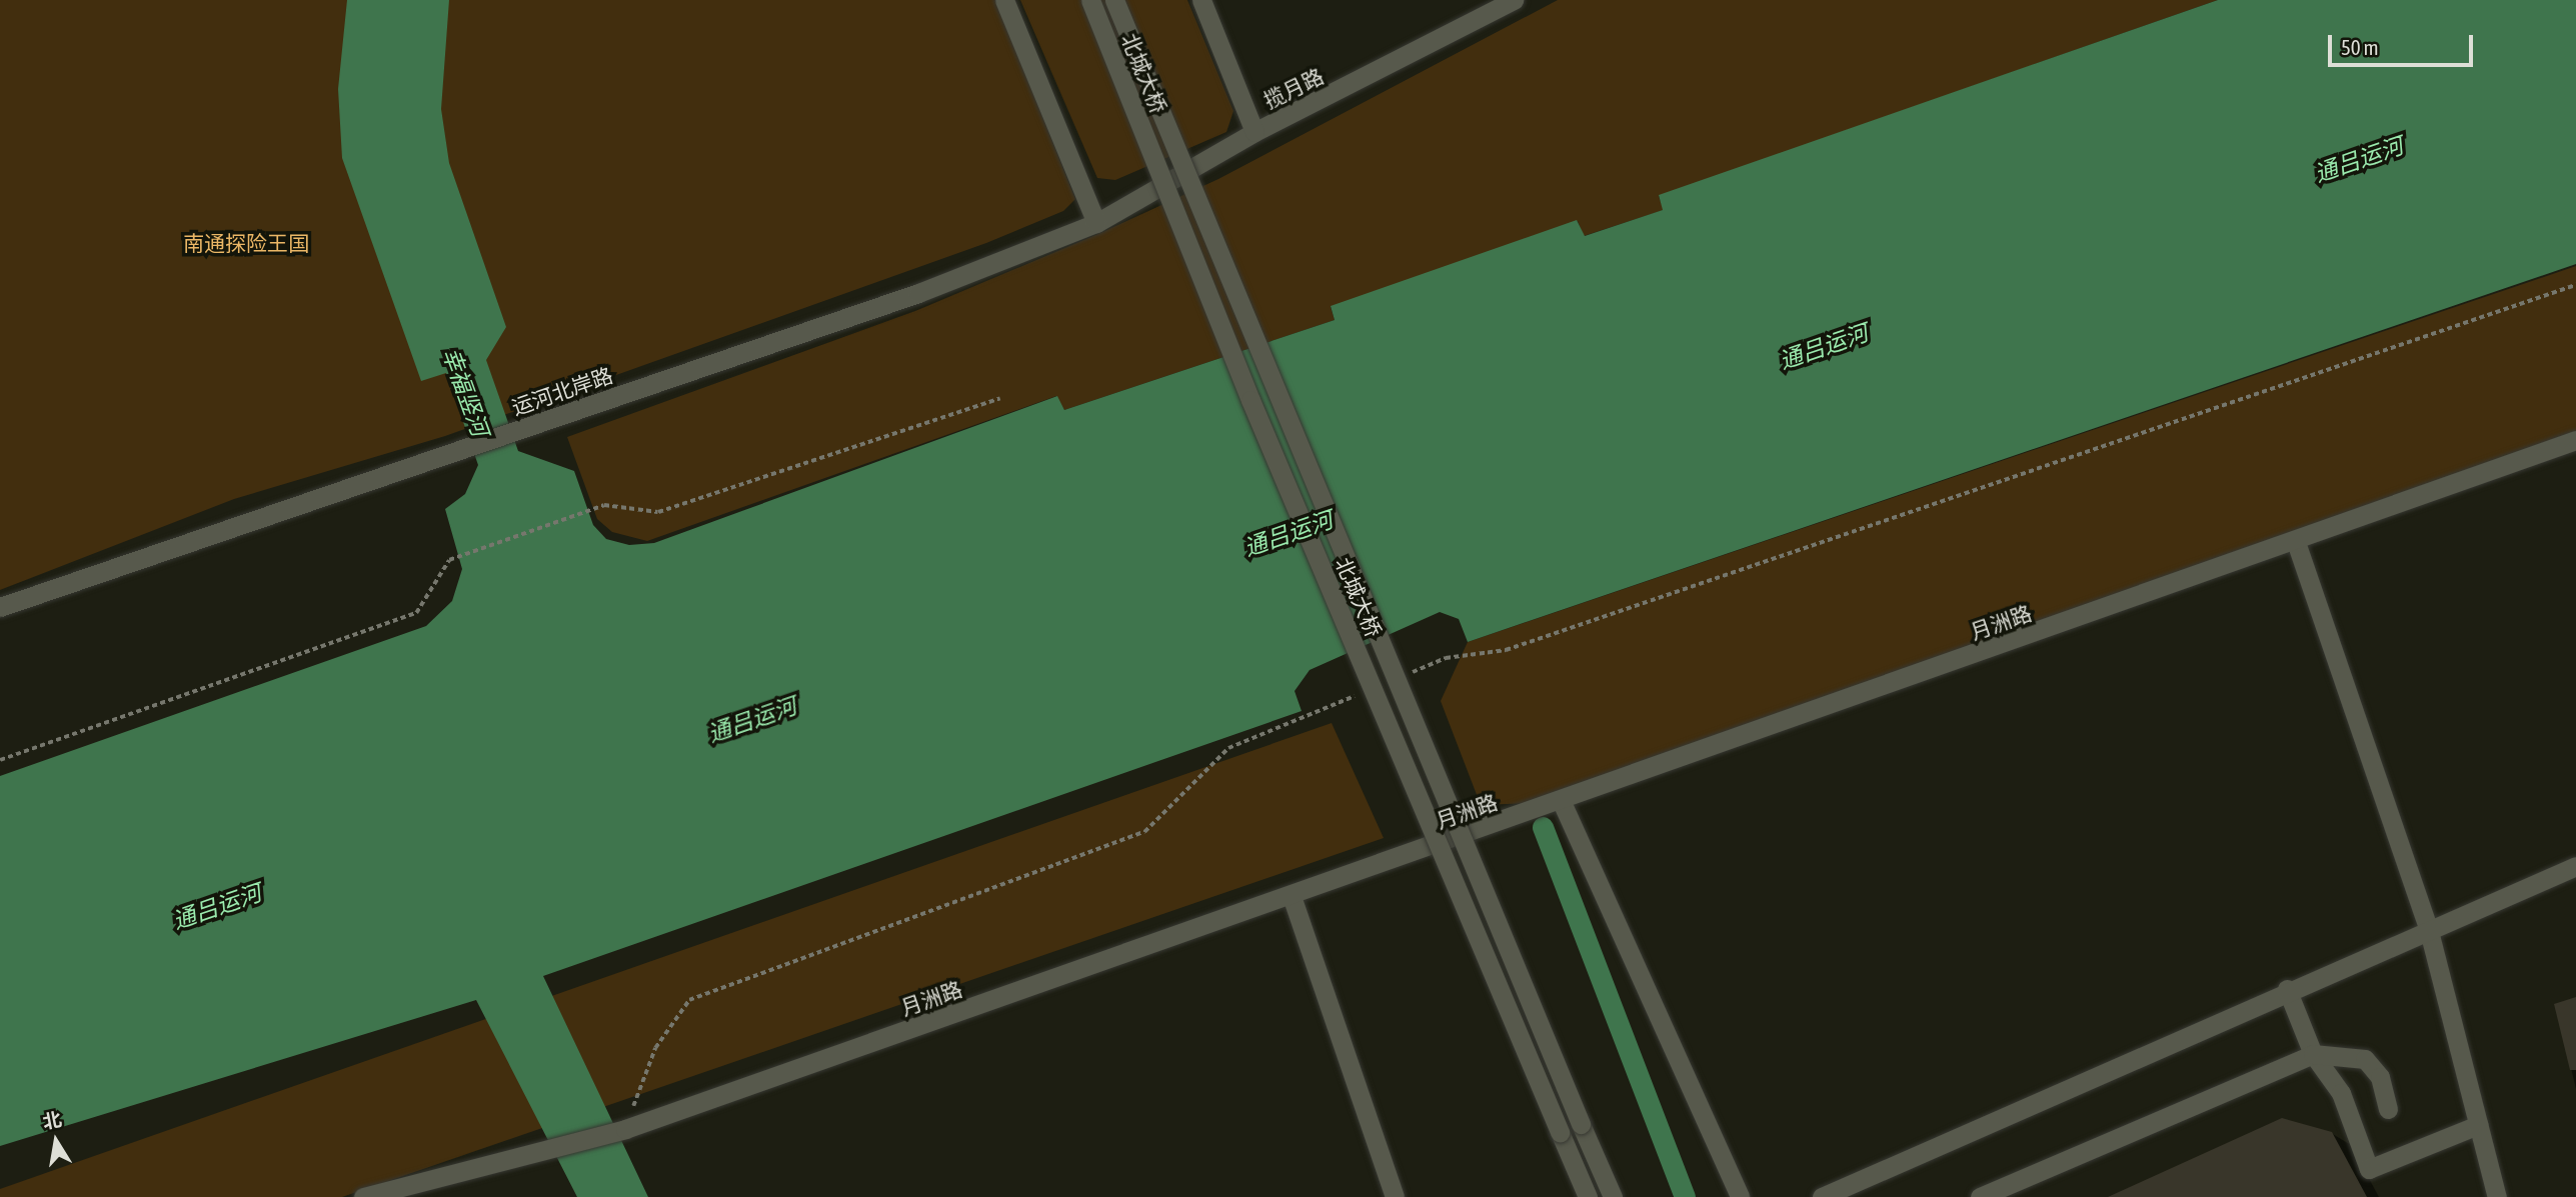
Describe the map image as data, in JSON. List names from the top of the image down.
{
  "streets": {
    "street": [
      "北城大桥",
      "揽月路",
      "运河北岸路",
      "月洲路"
    ]
  },
  "crossings": [
    ["揽月路", "运河北岸路"]
  ],
  "water": ["通吕运河", "幸福竖河"],
  "parks": ["南通探险王国"],
  "scale_bar": "50 m",
  "north": "top"
}
